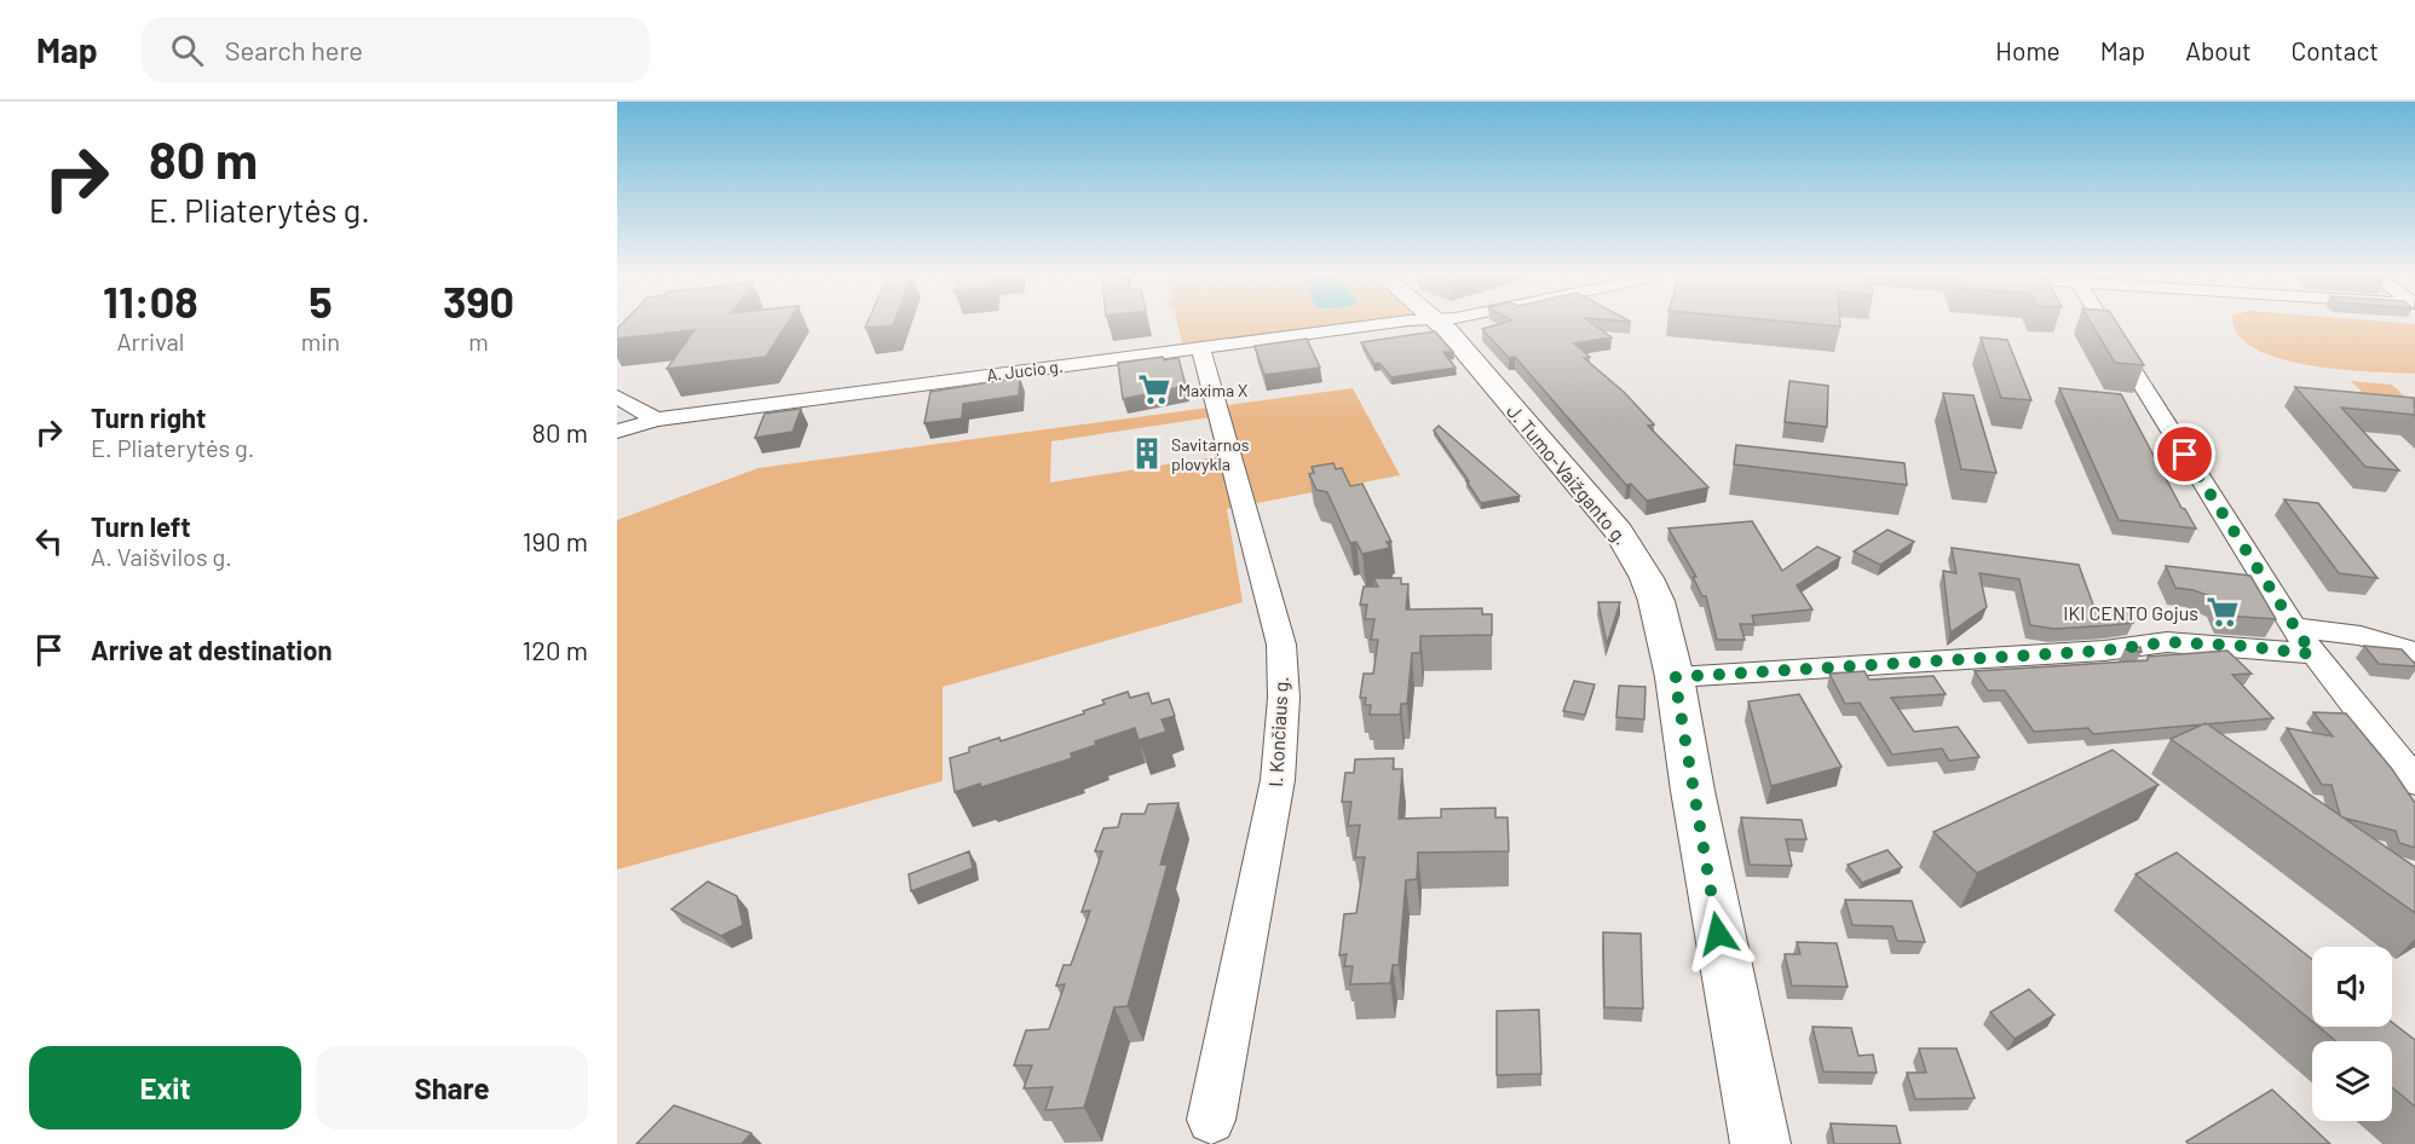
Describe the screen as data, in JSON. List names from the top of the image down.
{
  "streets": {
    "main road": ["J. Tumo-Vaižganto g."],
    "street": ["A. Jucio g.", "I. Končiaus g."]
  },
  "crossings": [
    ["A. Jucio g.", "I. Končiaus g."]
  ],
  "places": {
    "supermarket": ["Maxima X", "IKI CENTO Gojus"],
    "building": ["Savitarnos plovykla"]
  },
  "page": {
    "header": "Map",
    "search": "Search here",
    "nav": [
      "Home",
      "Map",
      "About",
      "Contact"
    ],
    "turn": ["80 m", "E. Pliaterytės g."],
    "eta": [
      "11:08",
      "Arrival",
      "5",
      "min",
      "390",
      "m"
    ],
    "list": [
      {
        "name": "Turn right",
        "note": "E. Pliaterytės g.",
        "value": "80 m"
      },
      {
        "name": "Turn left",
        "note": "A. Vaišvilos g.",
        "value": "190 m"
      },
      {
        "name": "Arrive at destination",
        "value": "120 m"
      }
    ],
    "buttons": ["Exit", "Share"]
  }
}
